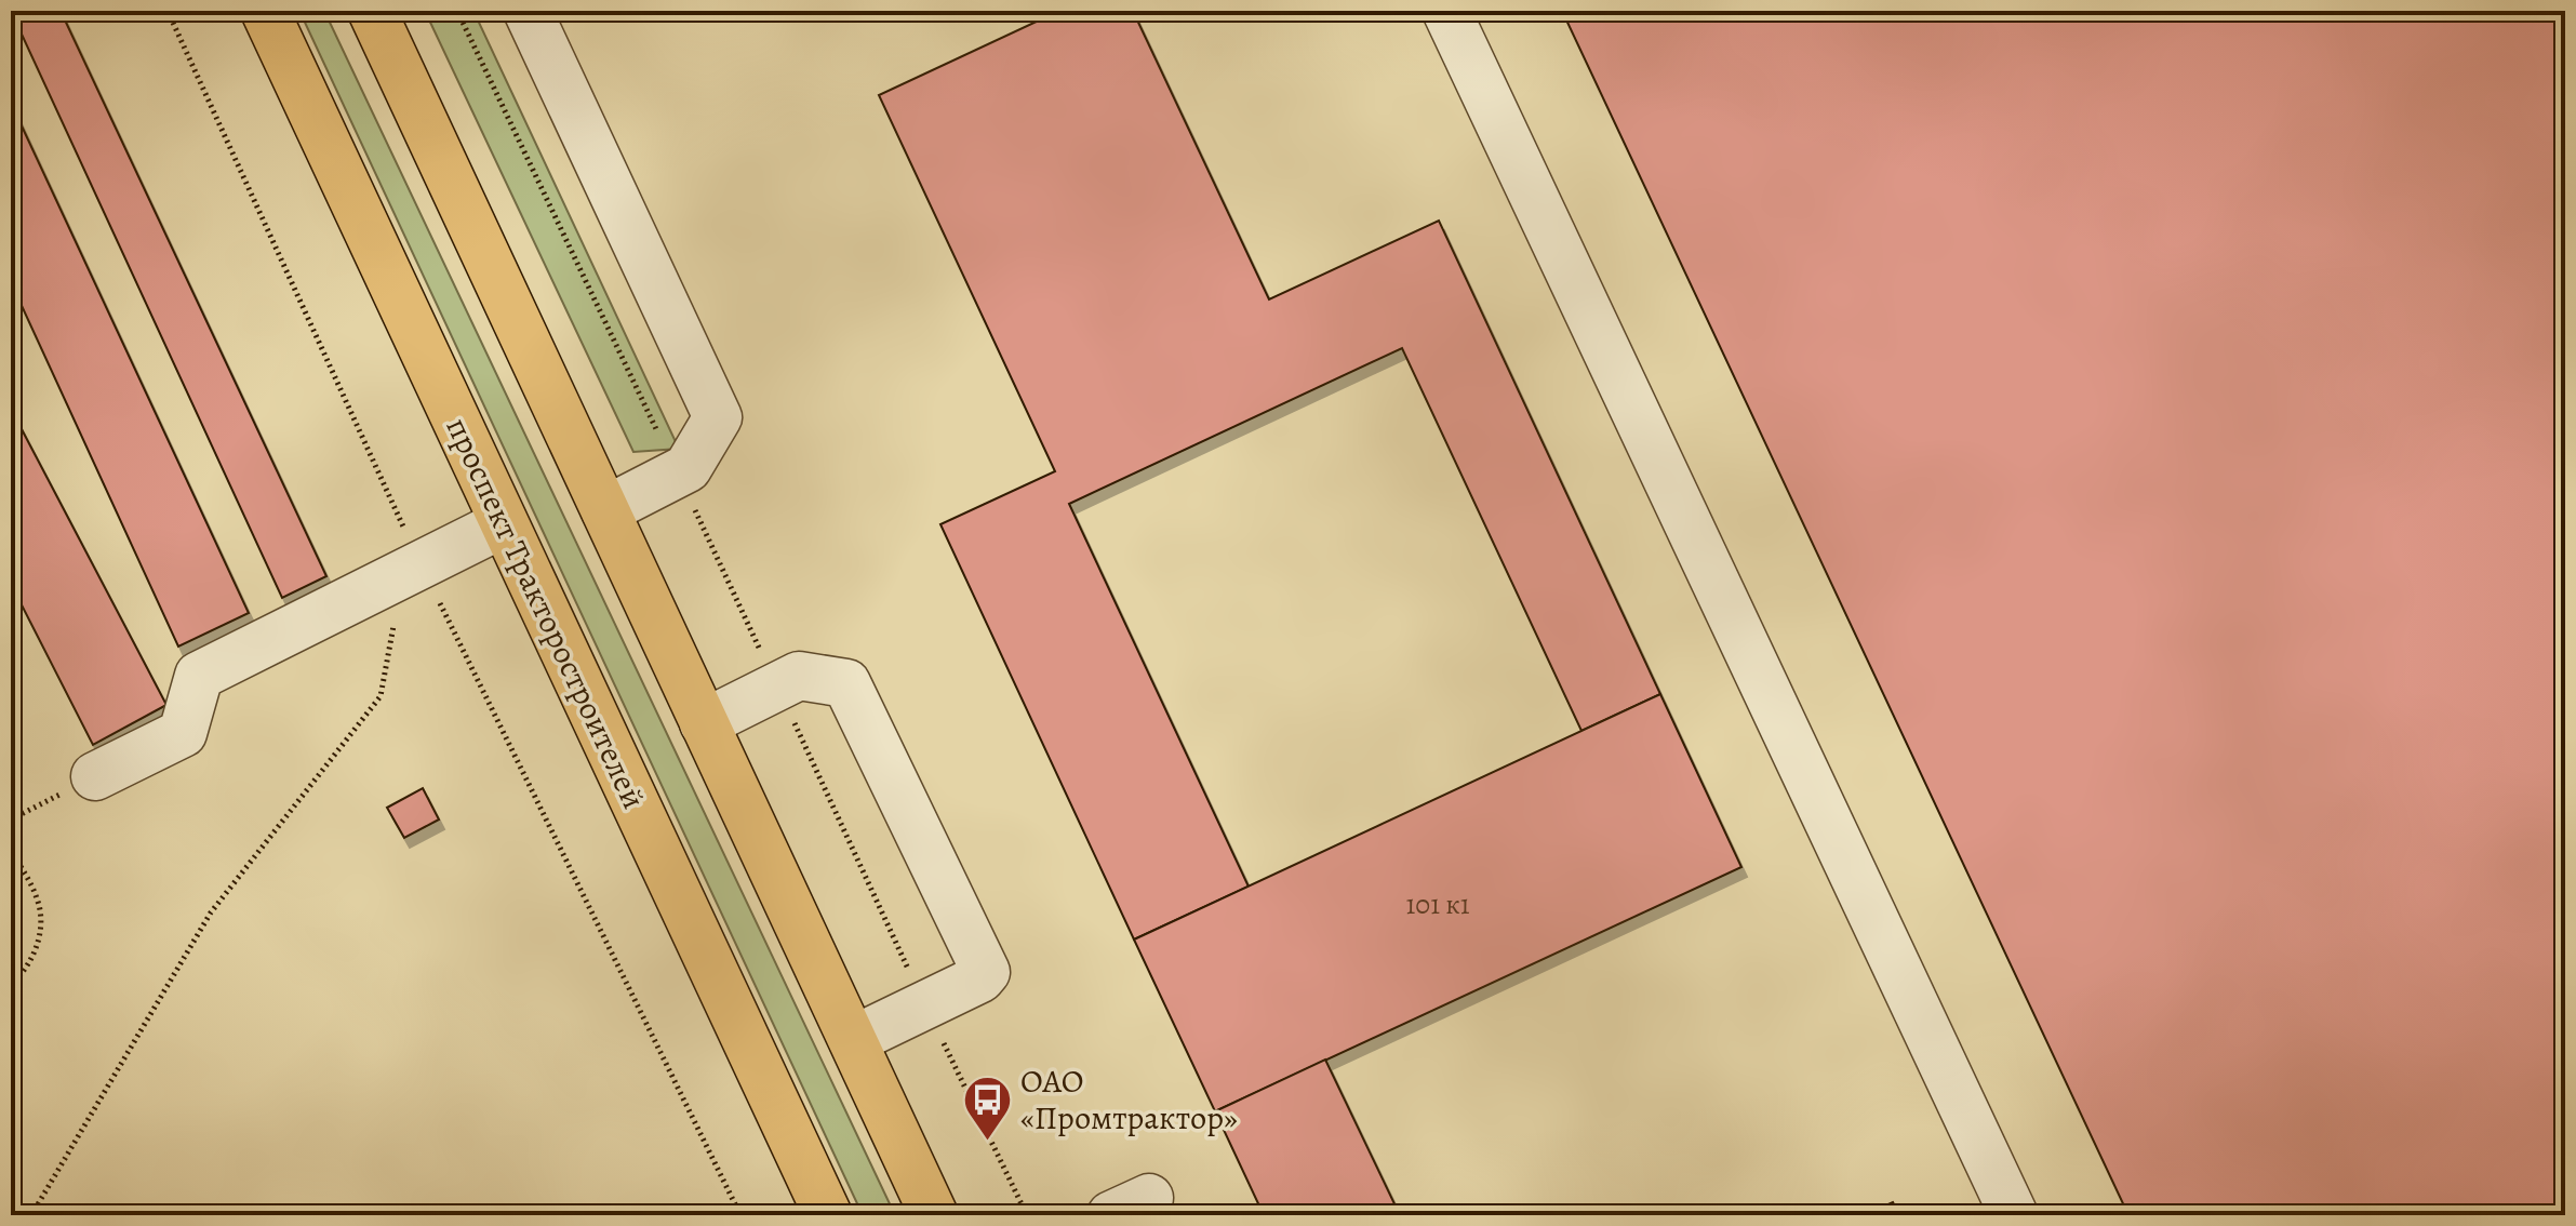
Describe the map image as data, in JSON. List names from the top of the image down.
{
  "streets": {
    "main road": ["проспект Тракторостроителей"]
  },
  "places": {
    "bus stop": ["ОАО «Промтрактор»"]
  },
  "house_numbers": ["101 к1"]
}
